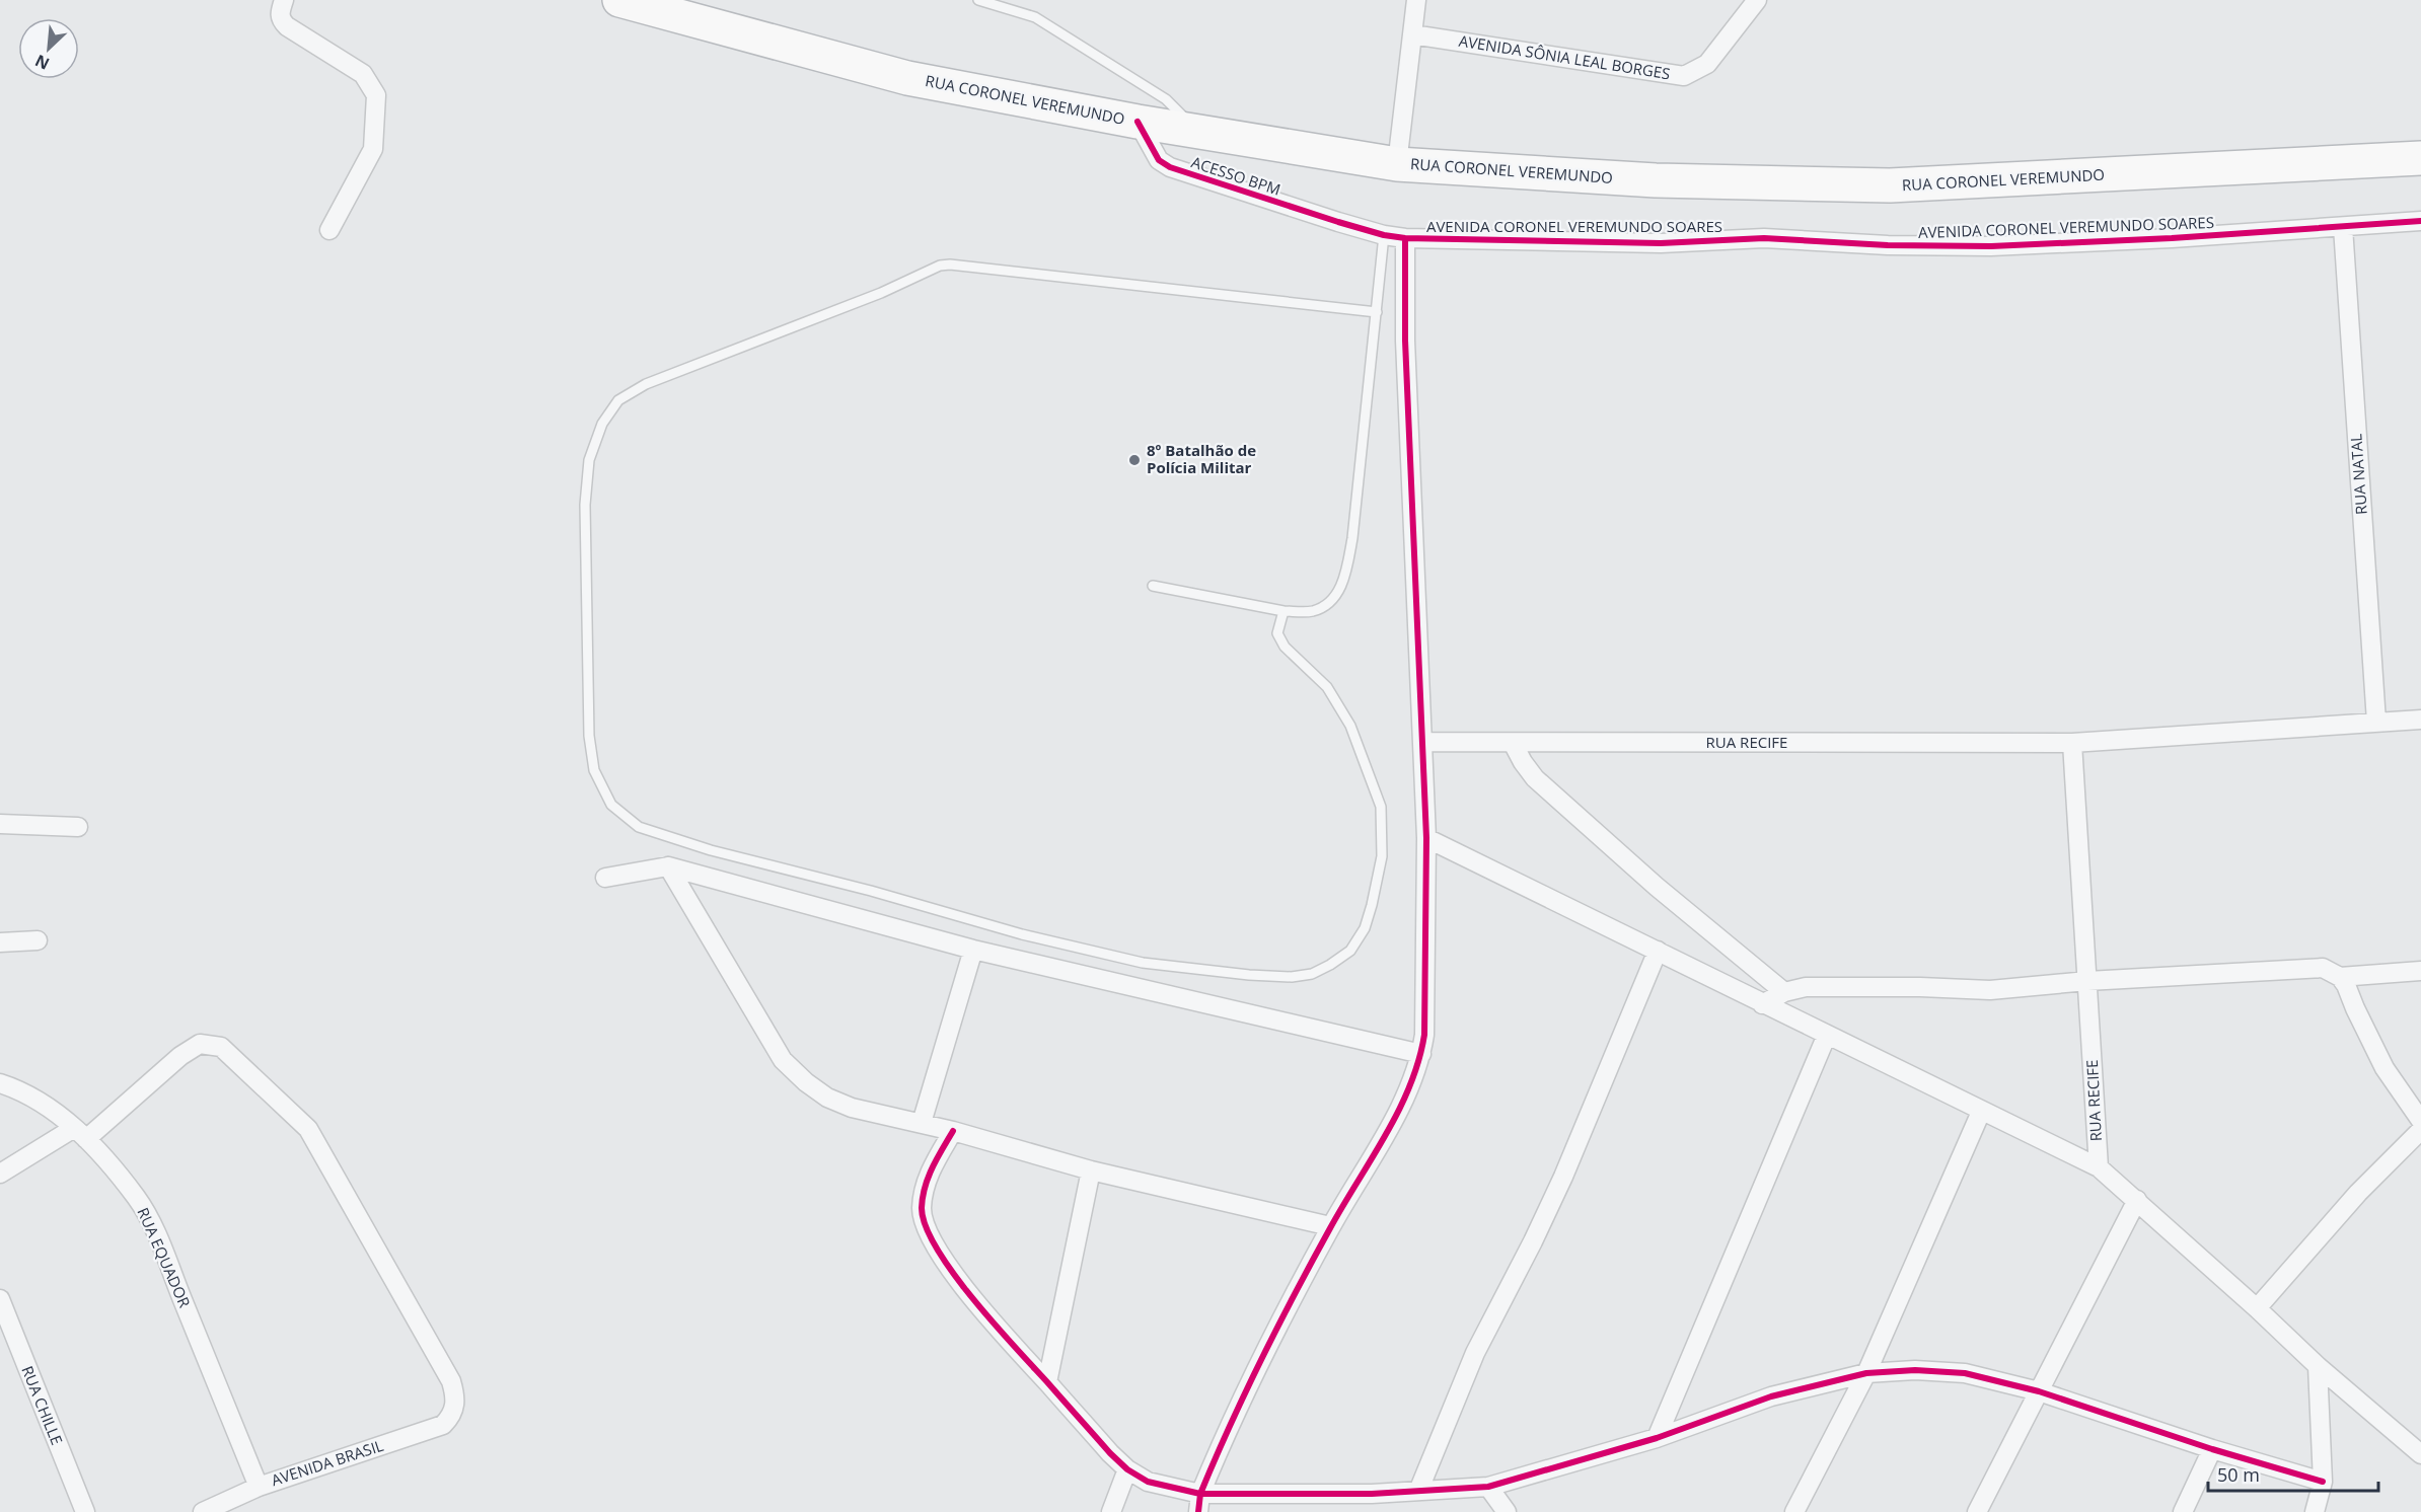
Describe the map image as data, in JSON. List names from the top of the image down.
{
  "streets": {
    "highway": ["RUA CORONEL VEREMUNDO"],
    "street": [
      "AVENIDA SÔNIA LEAL BORGES",
      "ACESSO BPM",
      "AVENIDA CORONEL VEREMUNDO SOARES",
      "RUA NATAL",
      "RUA RECIFE",
      "RUA EQUADOR",
      "RUA CHILLE",
      "AVENIDA BRASIL"
    ]
  },
  "crossings": [
    ["RUA CORONEL VEREMUNDO", "ACESSO BPM"],
    ["ACESSO BPM", "AVENIDA CORONEL VEREMUNDO SOARES"],
    ["AVENIDA CORONEL VEREMUNDO SOARES", "RUA NATAL"],
    ["RUA NATAL", "RUA RECIFE"],
    ["RUA EQUADOR", "AVENIDA BRASIL"]
  ],
  "places": ["8º Batalhão de Polícia Militar"],
  "scale_bar": "50 m",
  "north": "bottom left"
}
